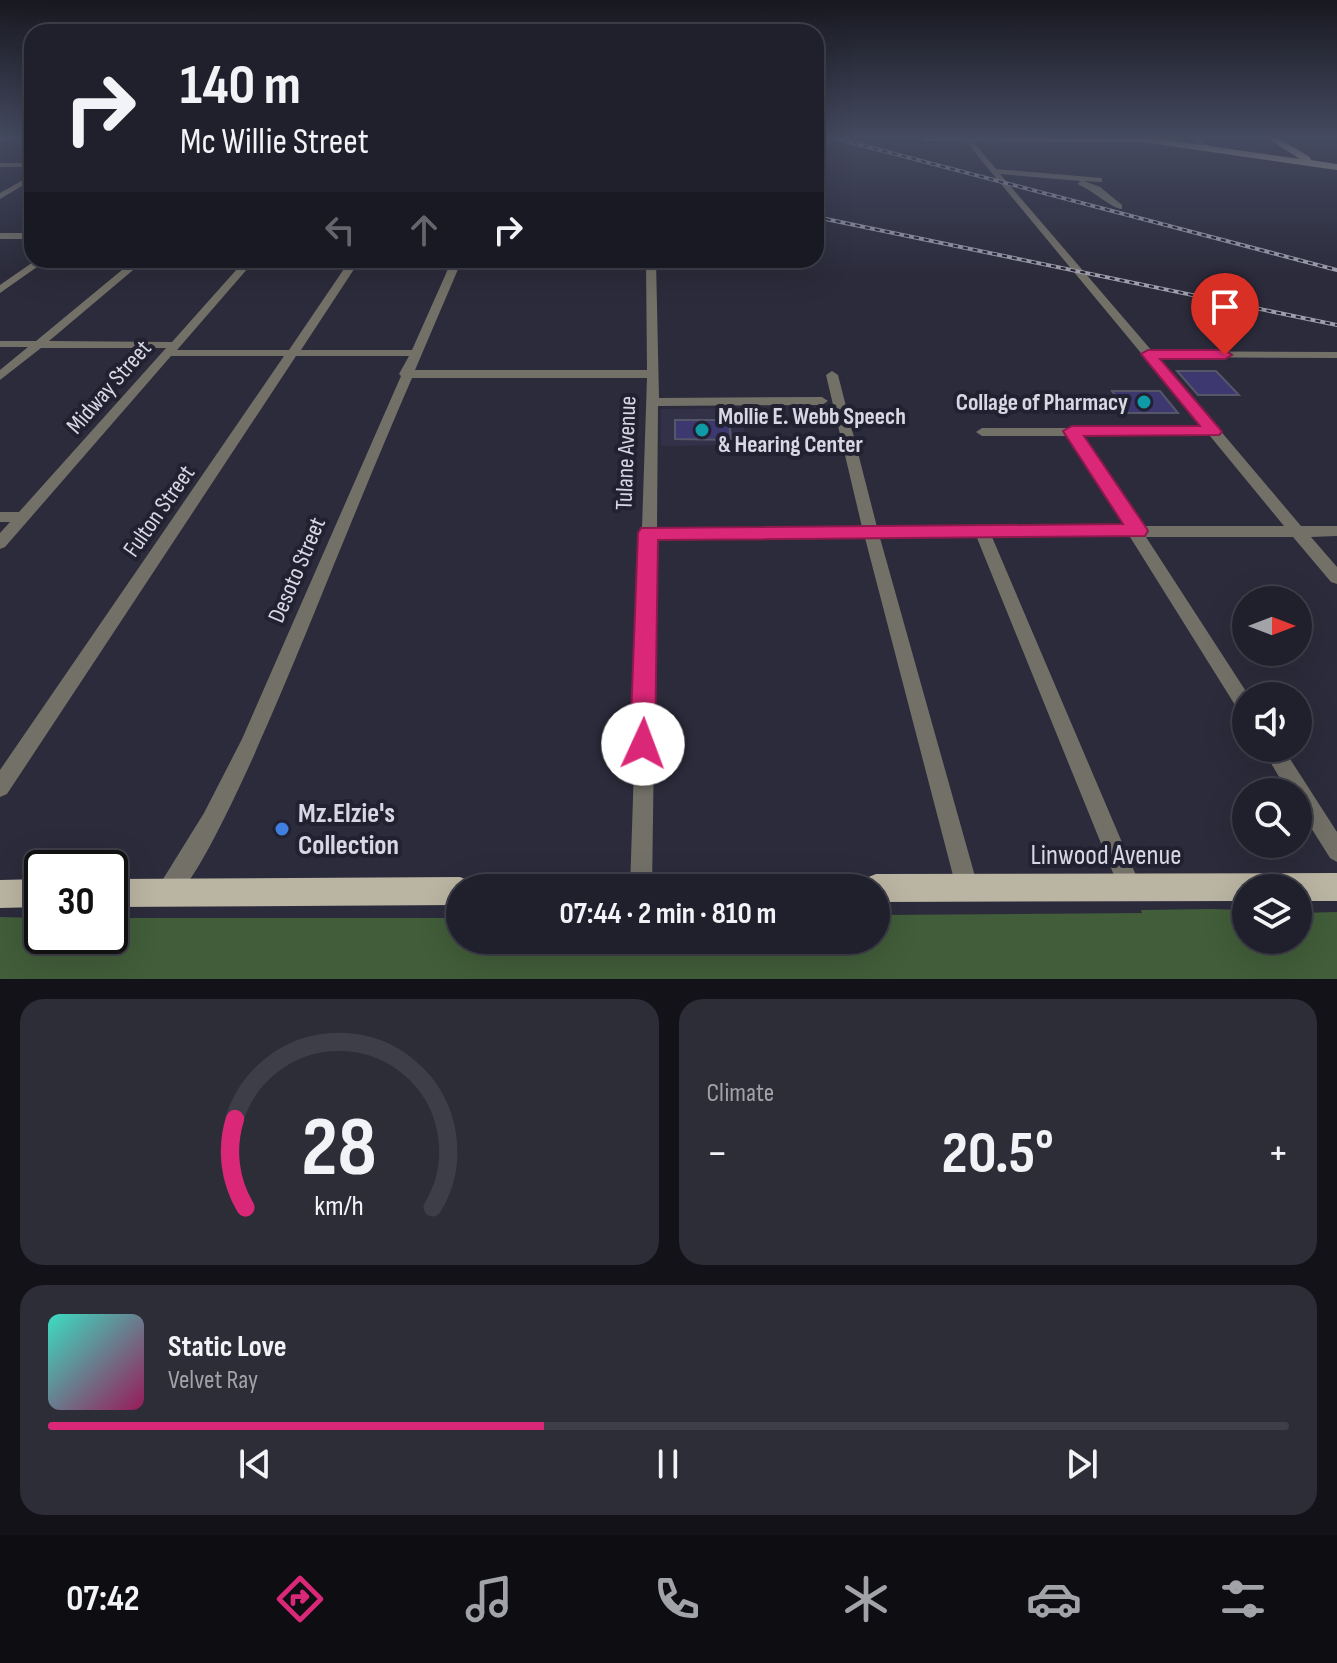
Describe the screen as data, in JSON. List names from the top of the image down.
{
  "streets": {
    "main road": ["Linwood Avenue"],
    "street": [
      "Midway Street",
      "Tulane Avenue",
      "Fulton Street",
      "Desoto Street"
    ]
  },
  "places": ["Collage of Pharmacy", "Mollie E. Webb Speech & Hearing Center", "Mz.Elzie's Collection"],
  "north": "right",
  "page": {
    "turn": ["140 m", "Mc Willie Street"],
    "limit": "30",
    "trip": "07:44 · 2 min · 810 m",
    "tile": "Climate",
    "heat": ["−", "20.5°", "+"],
    "song": ["Static Love", "Velvet Ray"],
    "tabs": "07:42",
    "gauge": ["28", "km/h"]
  }
}
